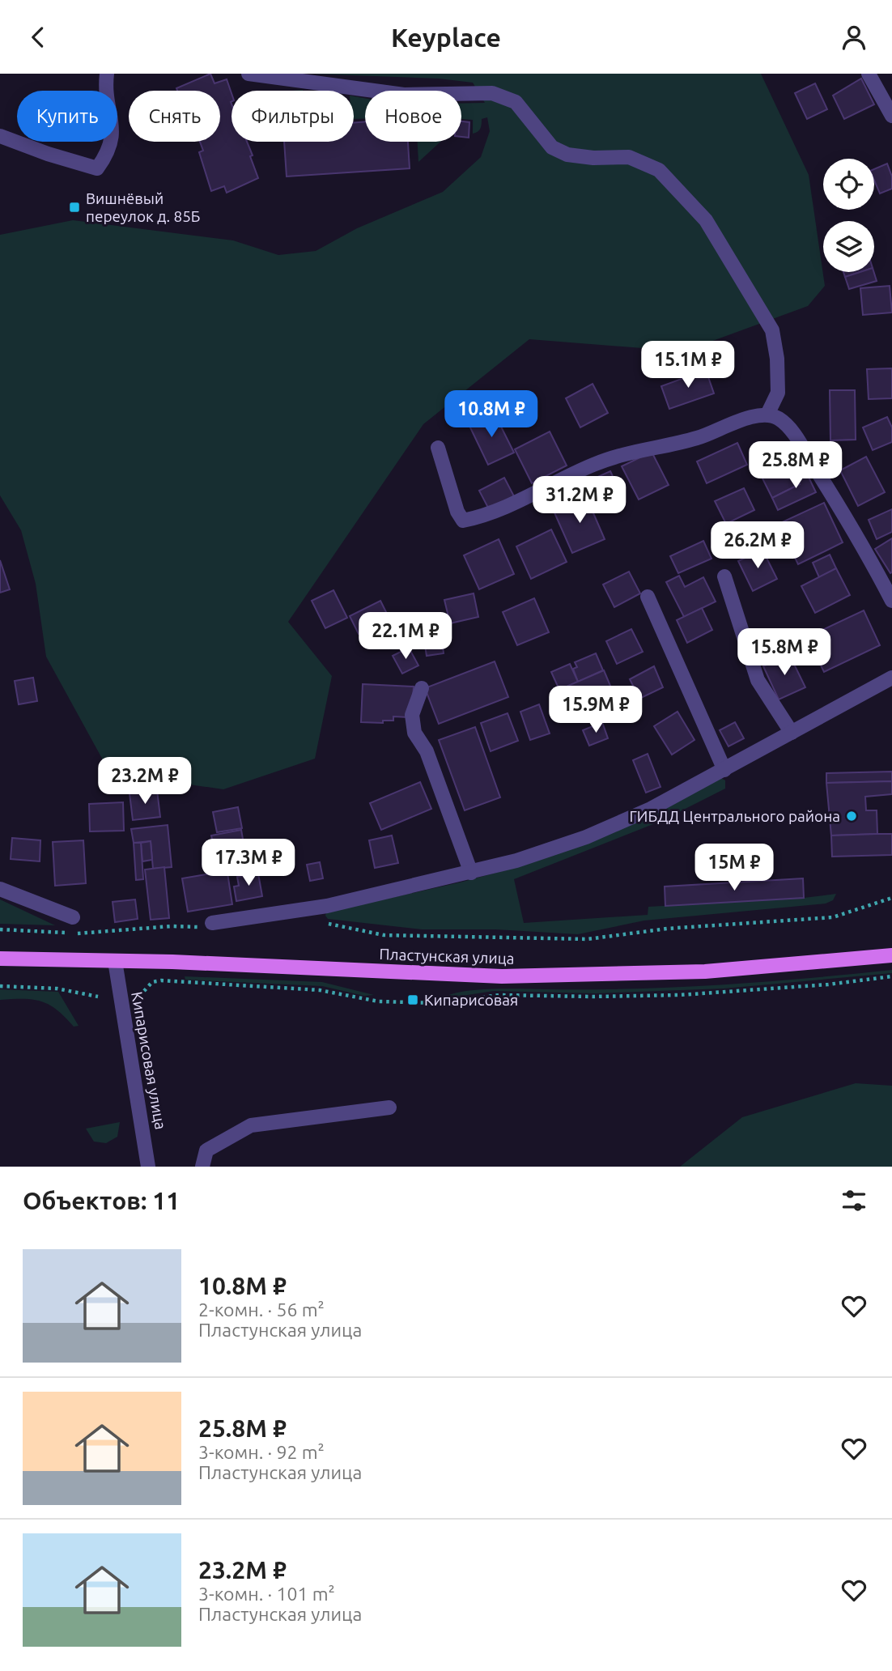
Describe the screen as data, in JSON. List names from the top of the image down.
{
  "streets": {
    "main road": ["Пластунская улица"],
    "street": ["Кипарисовая улица"]
  },
  "crossings": [
    ["Пластунская улица", "Кипарисовая улица"]
  ],
  "places": {
    "transit": ["Вишнёвый переулок д. 85Б", "Кипарисовая"],
    "other": ["ГИБДД Центрального района"]
  },
  "page": {
    "header": "Keyplace",
    "chip": [
      "Купить",
      "Снять",
      "Фильтры",
      "Новое"
    ],
    "price": [
      "15.1M ₽",
      "10.8M ₽",
      "25.8M ₽",
      "31.2M ₽",
      "26.2M ₽",
      "22.1M ₽",
      "15.8M ₽",
      "15.9M ₽",
      "23.2M ₽",
      "17.3M ₽",
      "15M ₽"
    ],
    "heading": "Объектов: 11",
    "list": [
      {
        "name": "10.8M ₽",
        "note": "2-комн. · 56 m² · Пластунская улица"
      },
      {
        "name": "25.8M ₽",
        "note": "3-комн. · 92 m² · Пластунская улица"
      },
      {
        "name": "23.2M ₽",
        "note": "3-комн. · 101 m² · Пластунская улица"
      }
    ]
  }
}
